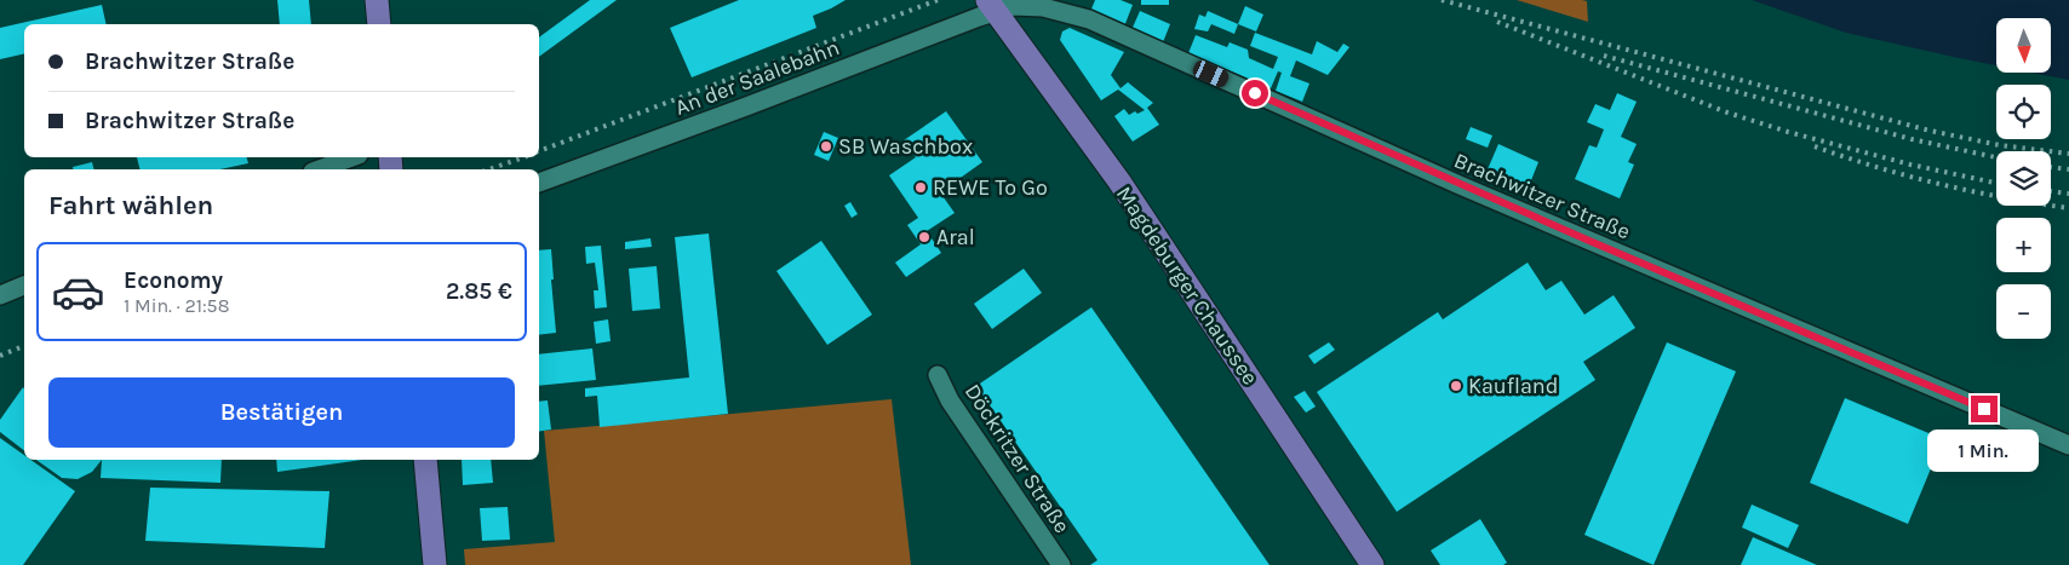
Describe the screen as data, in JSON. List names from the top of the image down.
{
  "streets": {
    "main road": ["Magdeburger Chaussee"],
    "street": ["An der Saalebahn", "Brachwitzer Straße", "Döckritzer Straße"]
  },
  "crossings": [
    ["An der Saalebahn", "Brachwitzer Straße"],
    ["An der Saalebahn", "Magdeburger Chaussee"],
    ["Brachwitzer Straße", "Magdeburger Chaussee"]
  ],
  "places": [
    "SB Waschbox",
    "REWE To Go",
    "Aral",
    "Kaufland"
  ],
  "north": "bottom",
  "page": {
    "map_buttons": ["+", "−"],
    "banner": ["Brachwitzer Straße", "Brachwitzer Straße"],
    "heading": "Fahrt wählen",
    "list": [
      {
        "name": "Economy",
        "note": "1 Min. · 21:58",
        "value": "2.85 €"
      }
    ],
    "buttons": "Bestätigen",
    "bubble": "1 Min."
  }
}
